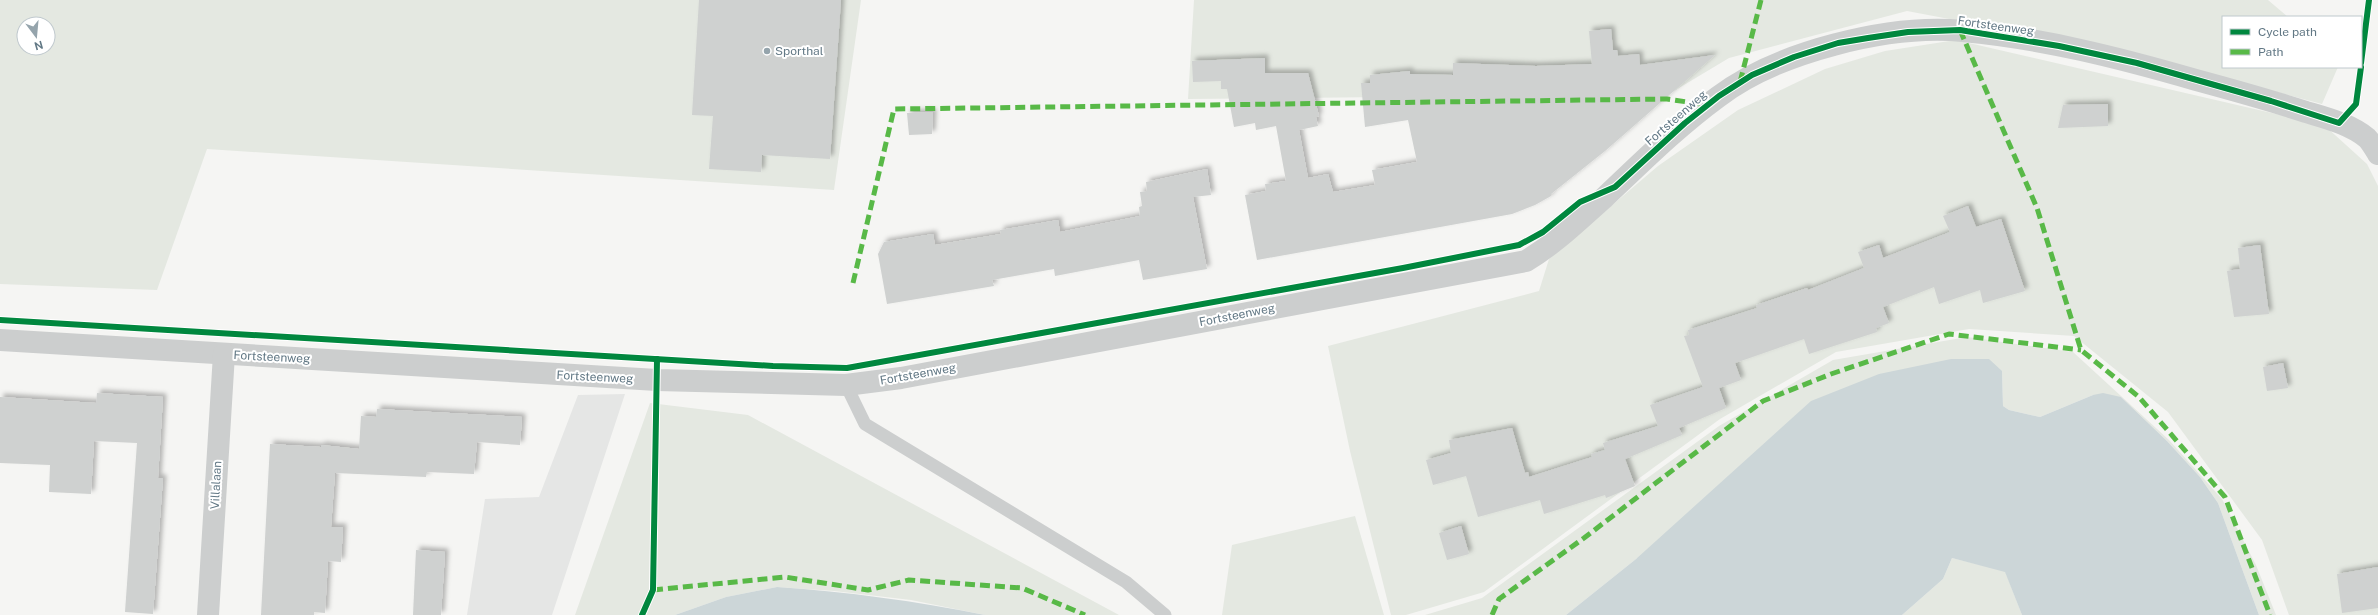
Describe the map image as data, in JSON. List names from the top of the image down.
{
  "streets": {
    "street": ["Fortsteenweg", "Villalaan"]
  },
  "crossings": [
    ["Fortsteenweg", "Villalaan"]
  ],
  "places": ["Sporthal"],
  "legend": ["Cycle path", "Path"],
  "north": "bottom"
}
